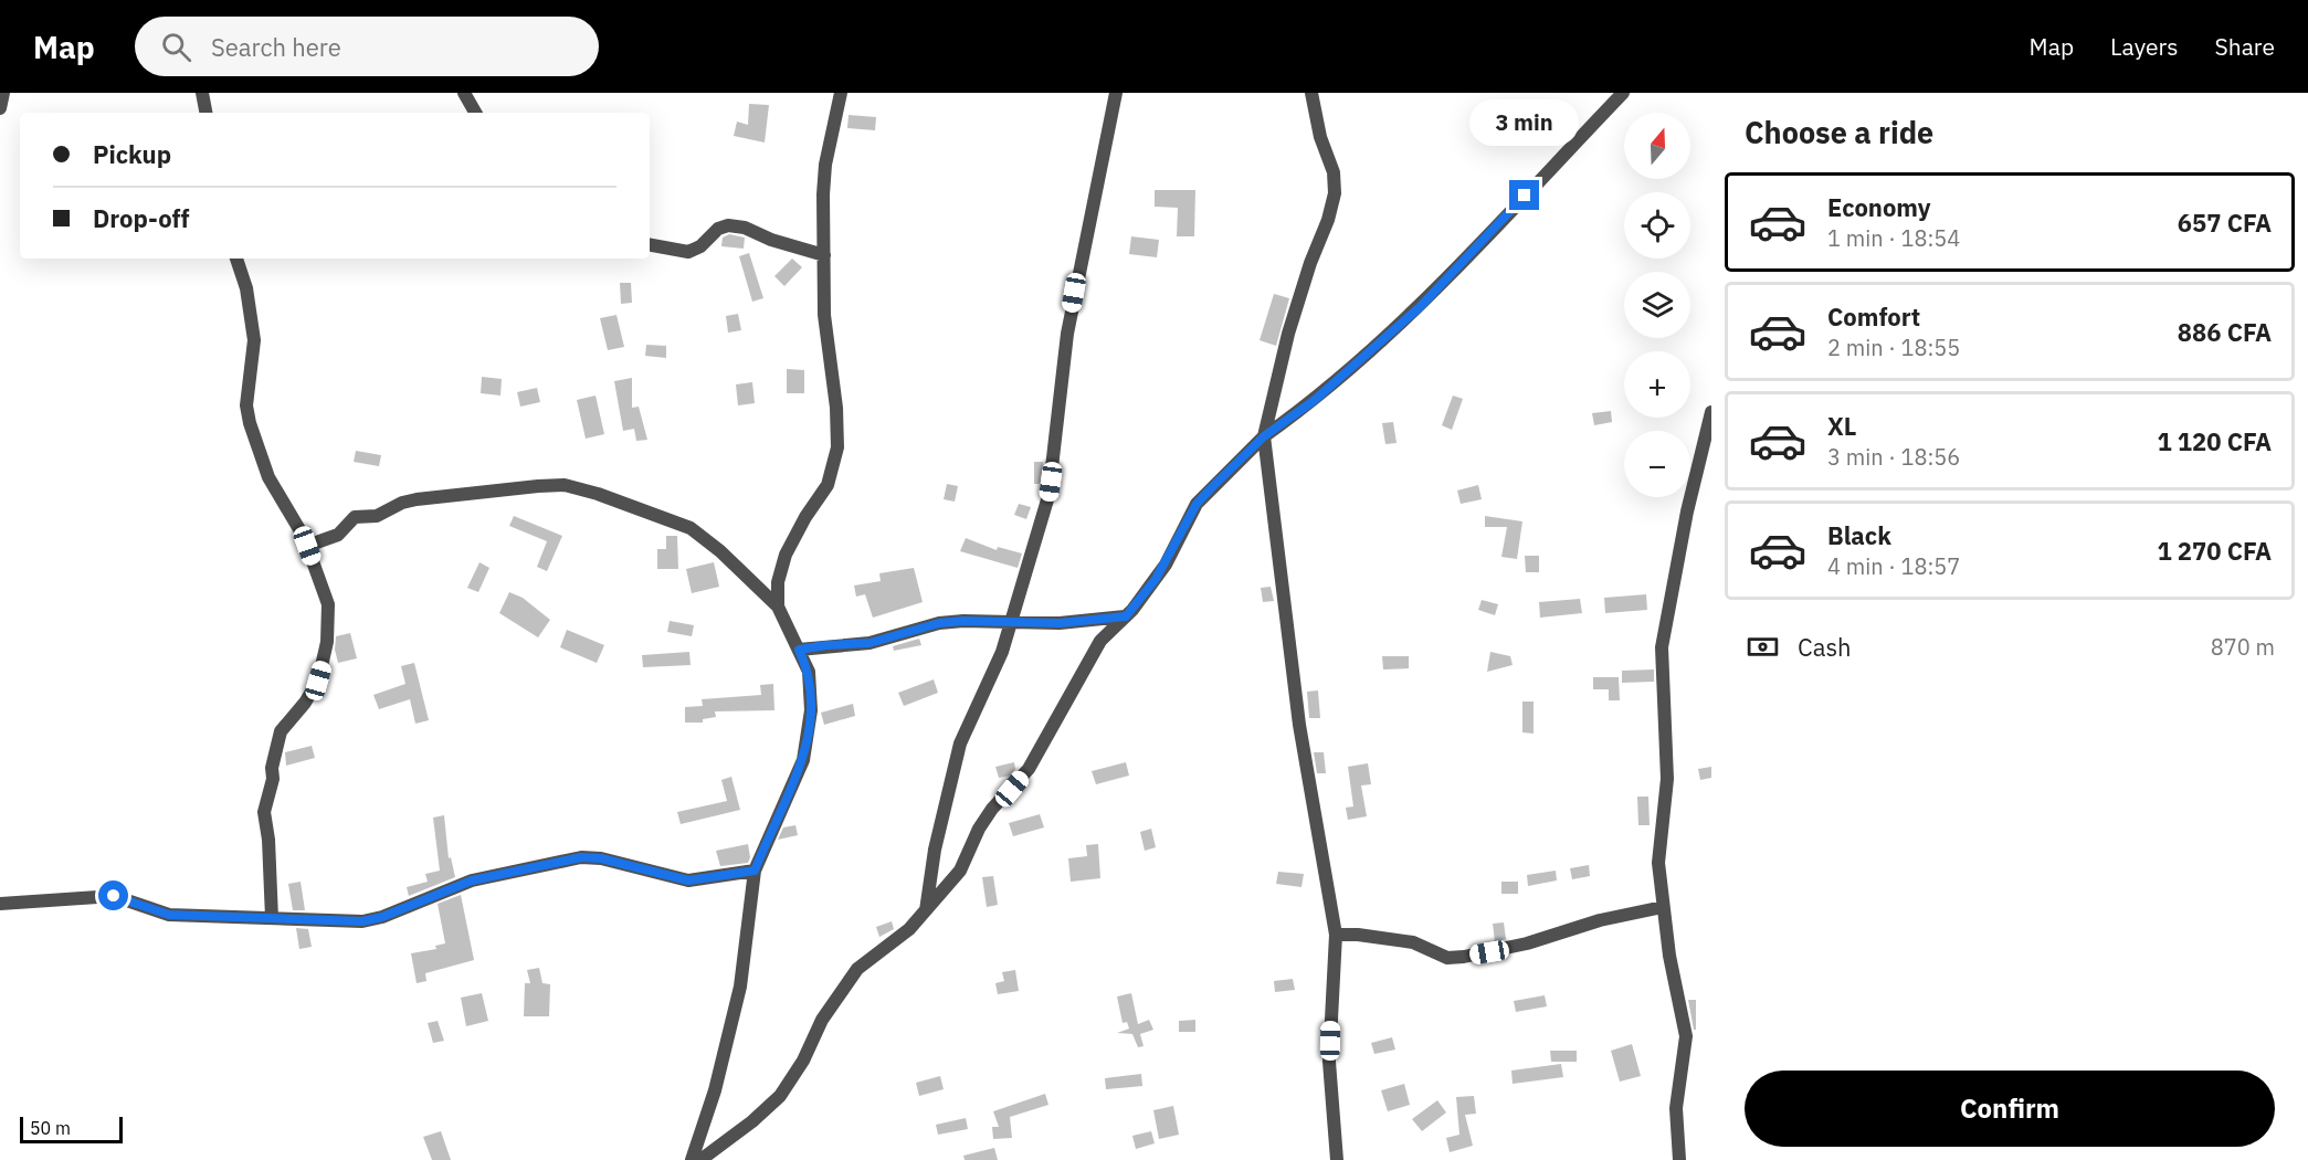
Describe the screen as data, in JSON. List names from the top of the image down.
{
  "scale_bar": "50 m",
  "north": "top",
  "page": {
    "header": "Map",
    "search": "Search here",
    "nav": ["Map", "Layers", "Share"],
    "heading": "Choose a ride",
    "bubble": "3 min",
    "map_buttons": ["+", "−"],
    "banner": ["Pickup", "Drop-off"],
    "list": [
      {
        "name": "Economy",
        "note": "1 min · 18:54",
        "value": "657 CFA"
      },
      {
        "name": "Comfort",
        "note": "2 min · 18:55",
        "value": "886 CFA"
      },
      {
        "name": "XL",
        "note": "3 min · 18:56",
        "value": "1 120 CFA"
      },
      {
        "name": "Black",
        "note": "4 min · 18:57",
        "value": "1 270 CFA"
      }
    ],
    "pay": ["Cash", "870 m"],
    "buttons": "Confirm",
    "scale": "50 m"
  }
}
